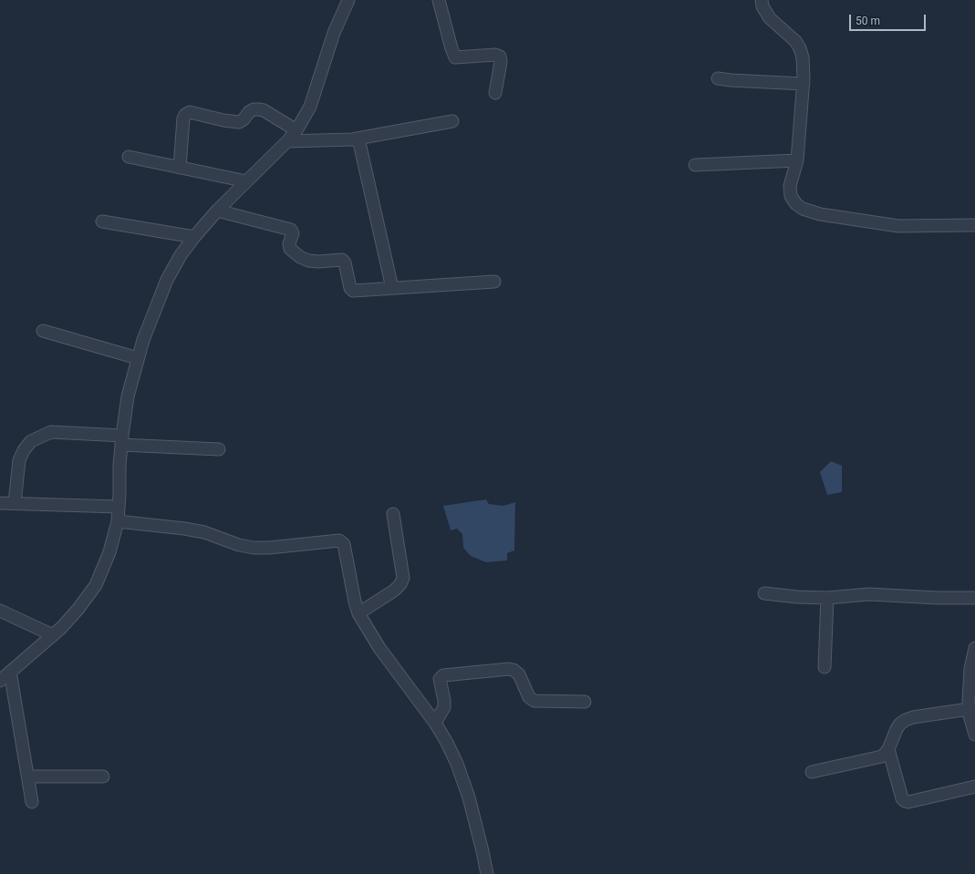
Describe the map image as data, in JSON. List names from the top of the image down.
{
  "scale_bar": "50 m"
}
